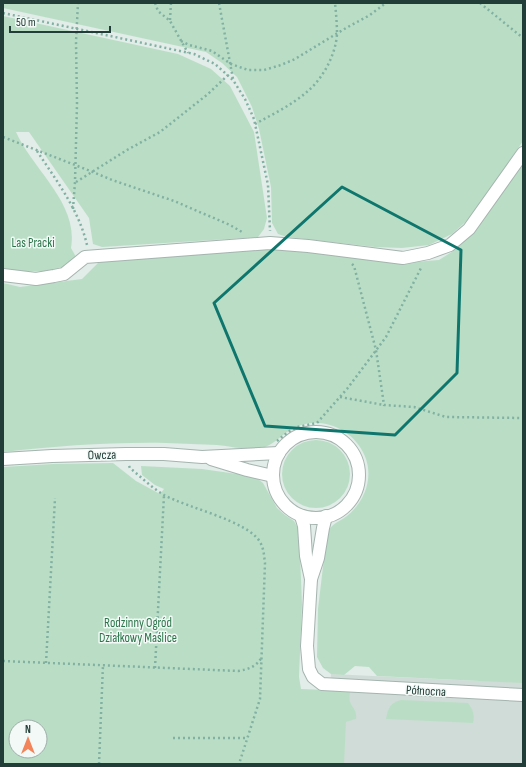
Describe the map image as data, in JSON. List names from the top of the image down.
{
  "streets": {
    "street": ["Owcza", "Północna"]
  },
  "parks": ["Las Pracki", "Rodzinny Ogród Działkowy Maślice"],
  "scale_bar": "50 m",
  "north": "top"
}
